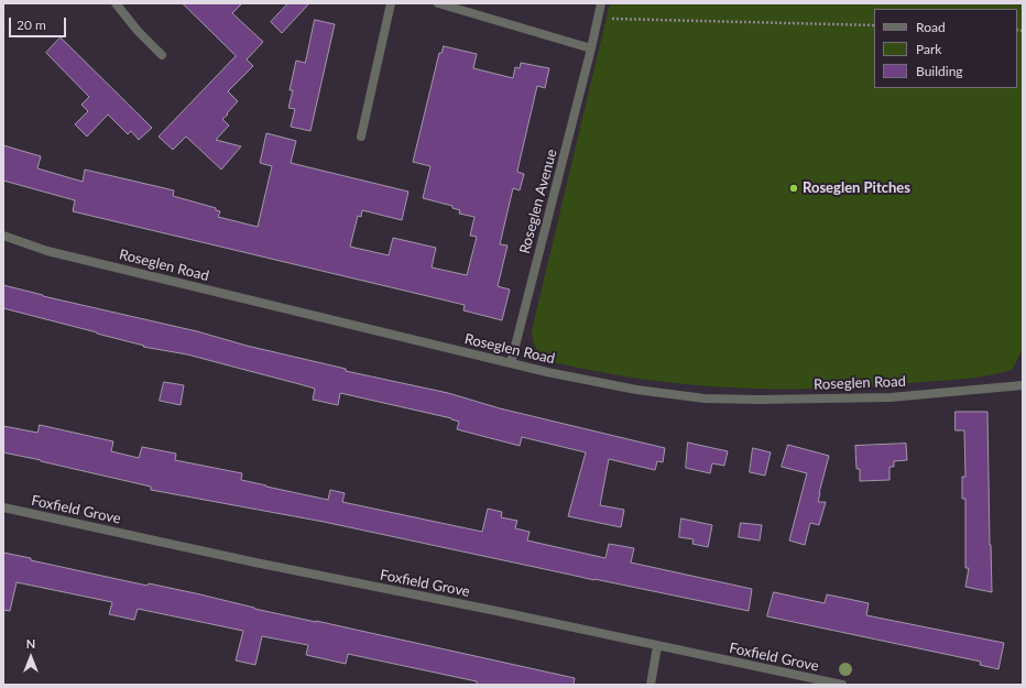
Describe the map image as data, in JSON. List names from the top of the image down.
{
  "streets": {
    "street": ["Roseglen Avenue", "Roseglen Road", "Foxfield Grove"]
  },
  "crossings": [
    ["Roseglen Avenue", "Roseglen Road"]
  ],
  "places": ["Roseglen Pitches"],
  "legend": ["Road", "Park", "Building"],
  "scale_bar": "20 m",
  "north": "top"
}
